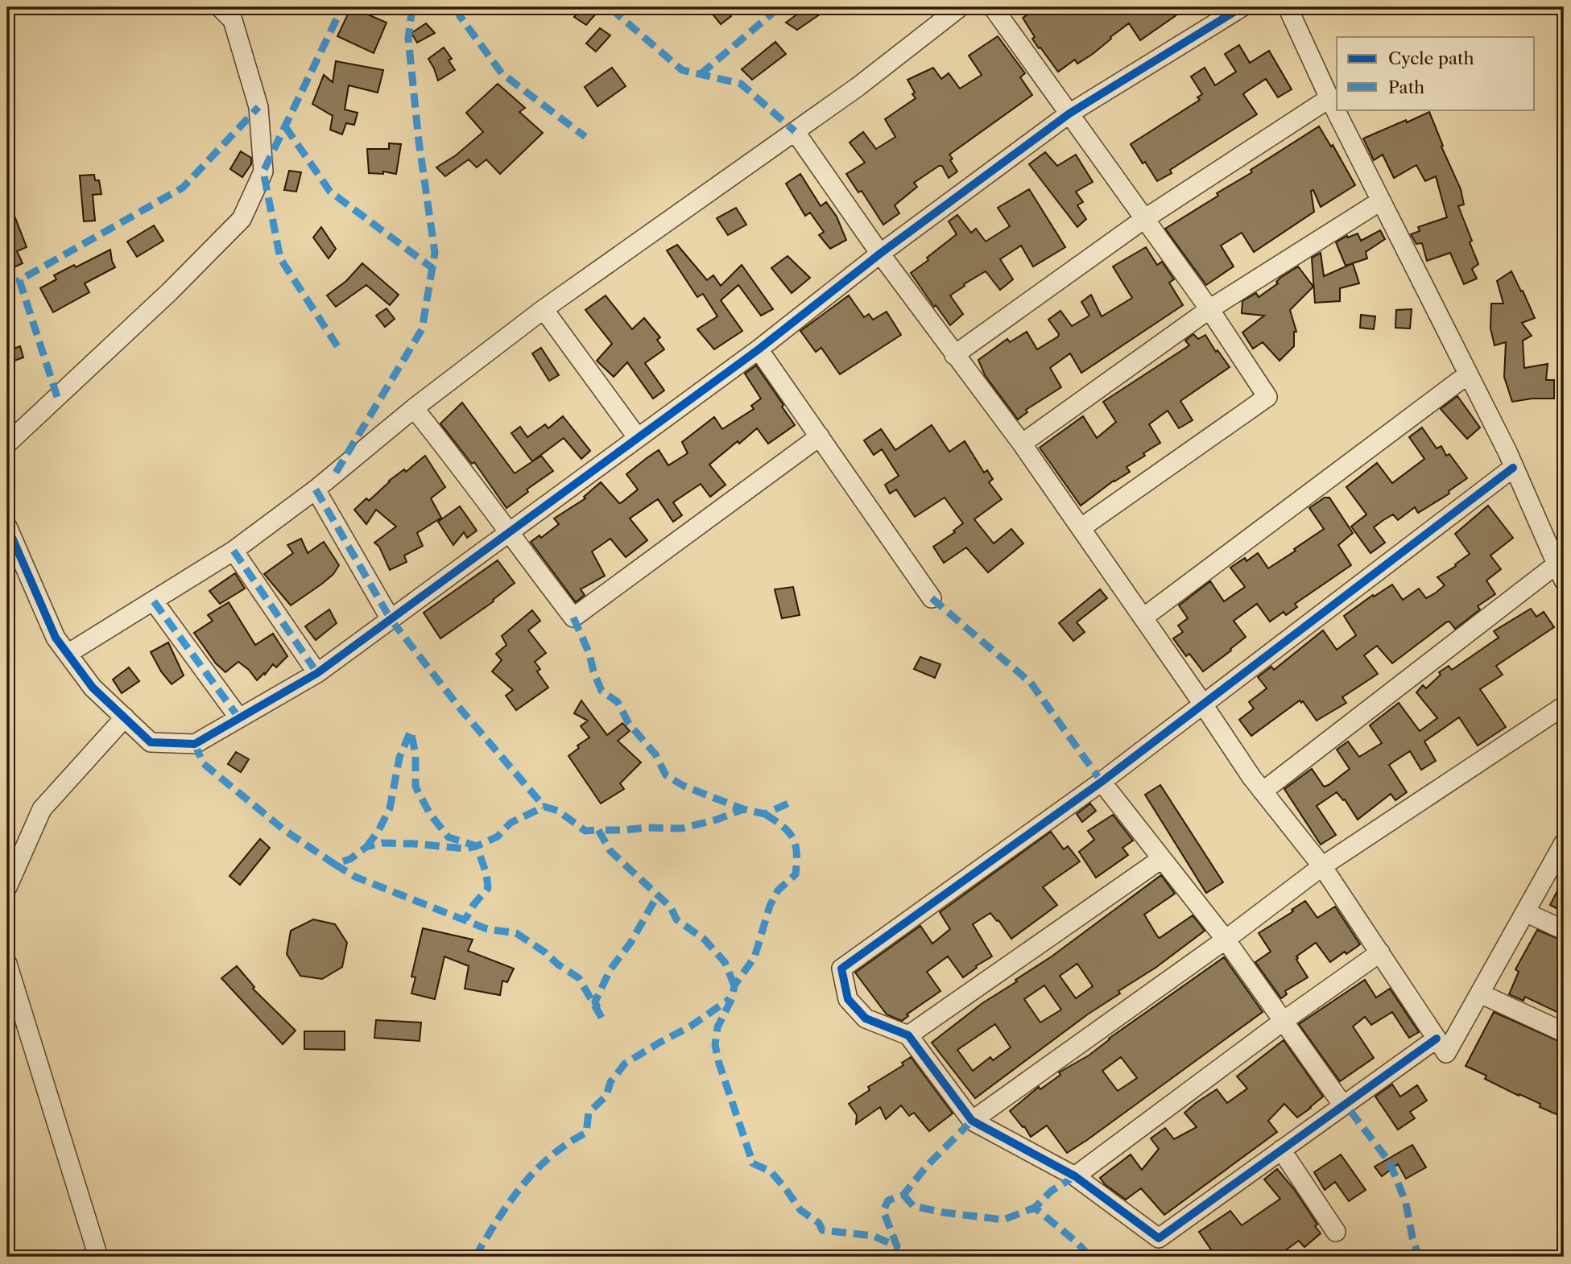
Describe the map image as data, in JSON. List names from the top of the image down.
{
  "legend": ["Cycle path", "Path"]
}
